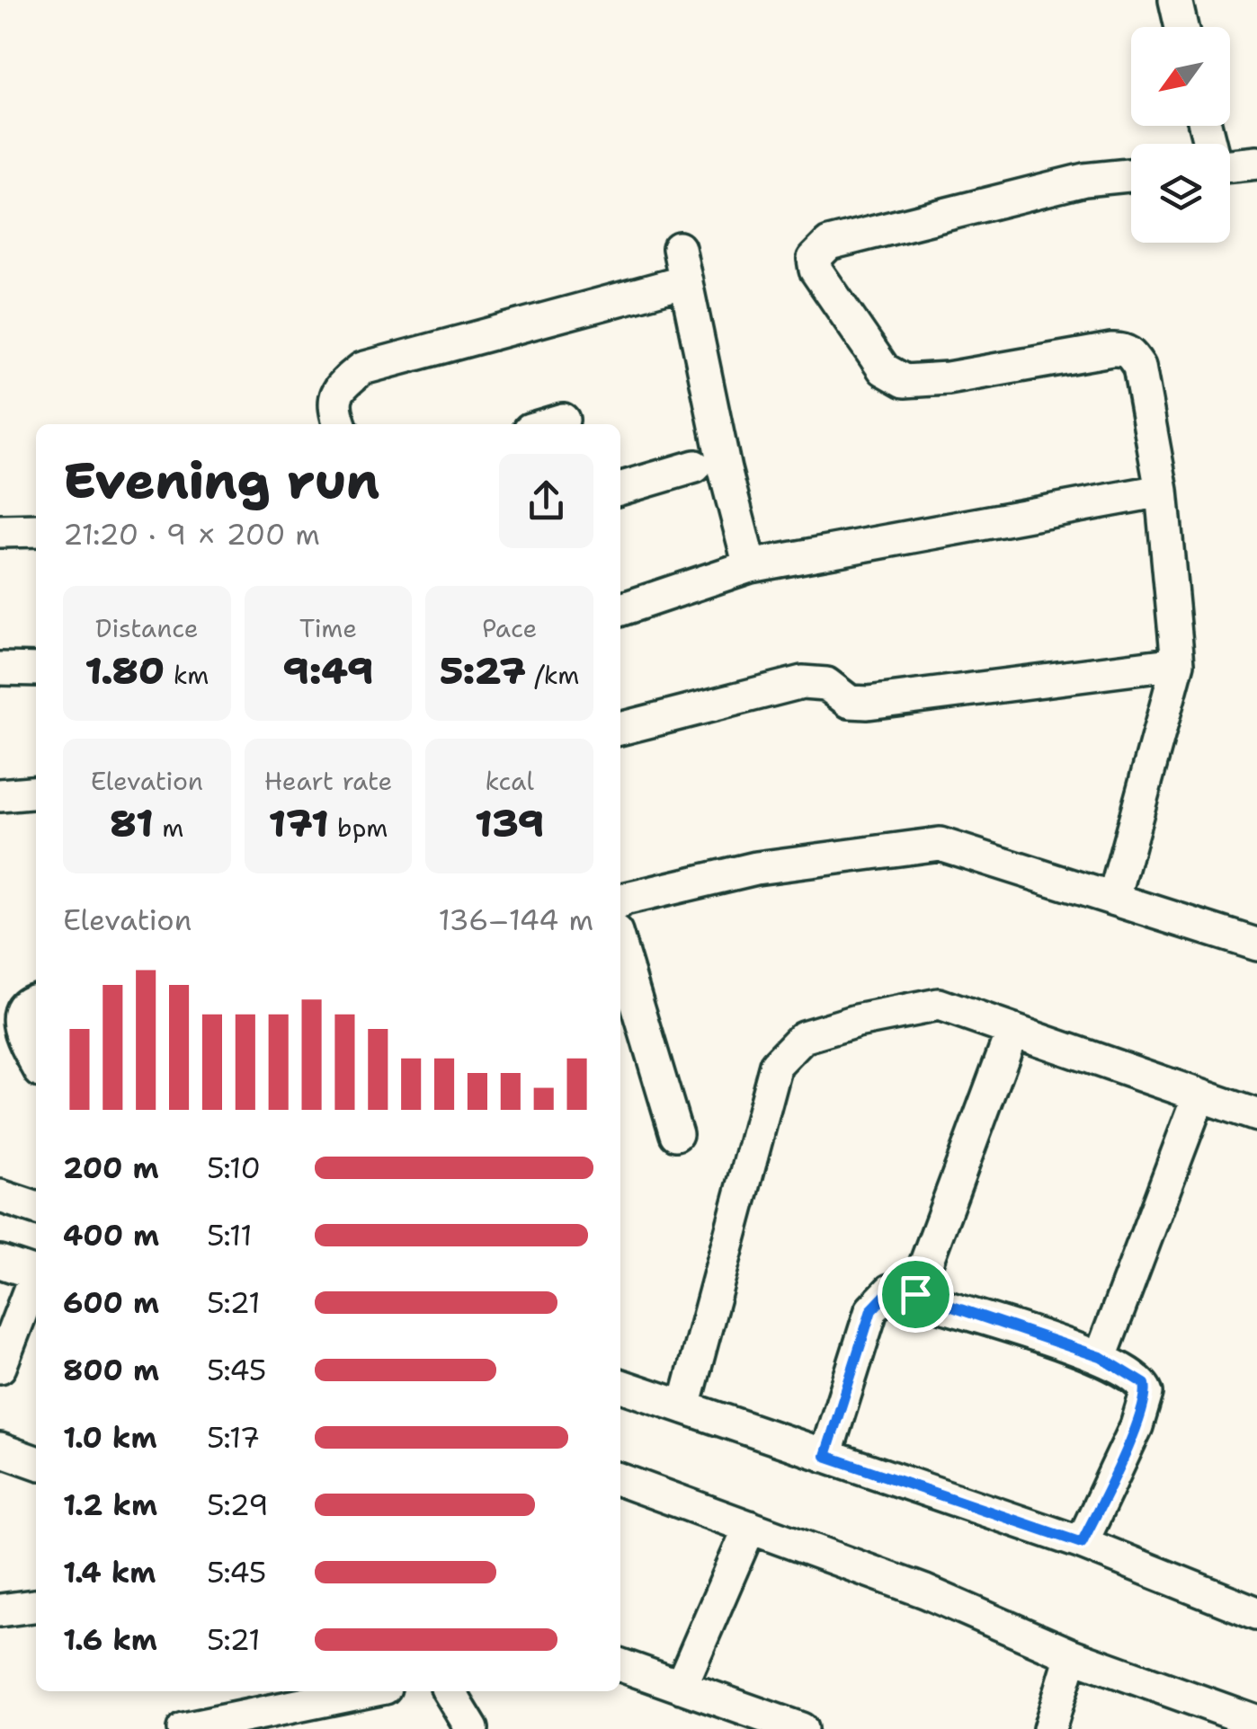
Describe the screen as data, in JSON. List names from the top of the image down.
{
  "north": "bottom left",
  "page": {
    "heading": ["Evening run", "21:20 · 9 × 200 m"],
    "stats": [
      ["Distance", "1.80 km"],
      ["Time", "9:49"],
      ["Pace", "5:27 /km"],
      ["Elevation", "81 m"],
      ["Heart rate", "171 bpm"],
      ["kcal", "139"]
    ],
    "chart": ["Elevation", "136–144 m"],
    "list": [
      {
        "name": "200 m",
        "note": "5:10"
      },
      {
        "name": "400 m",
        "note": "5:11"
      },
      {
        "name": "600 m",
        "note": "5:21"
      },
      {
        "name": "800 m",
        "note": "5:45"
      },
      {
        "name": "1.0 km",
        "note": "5:17"
      },
      {
        "name": "1.2 km",
        "note": "5:29"
      },
      {
        "name": "1.4 km",
        "note": "5:45"
      },
      {
        "name": "1.6 km",
        "note": "5:21"
      }
    ]
  }
}
